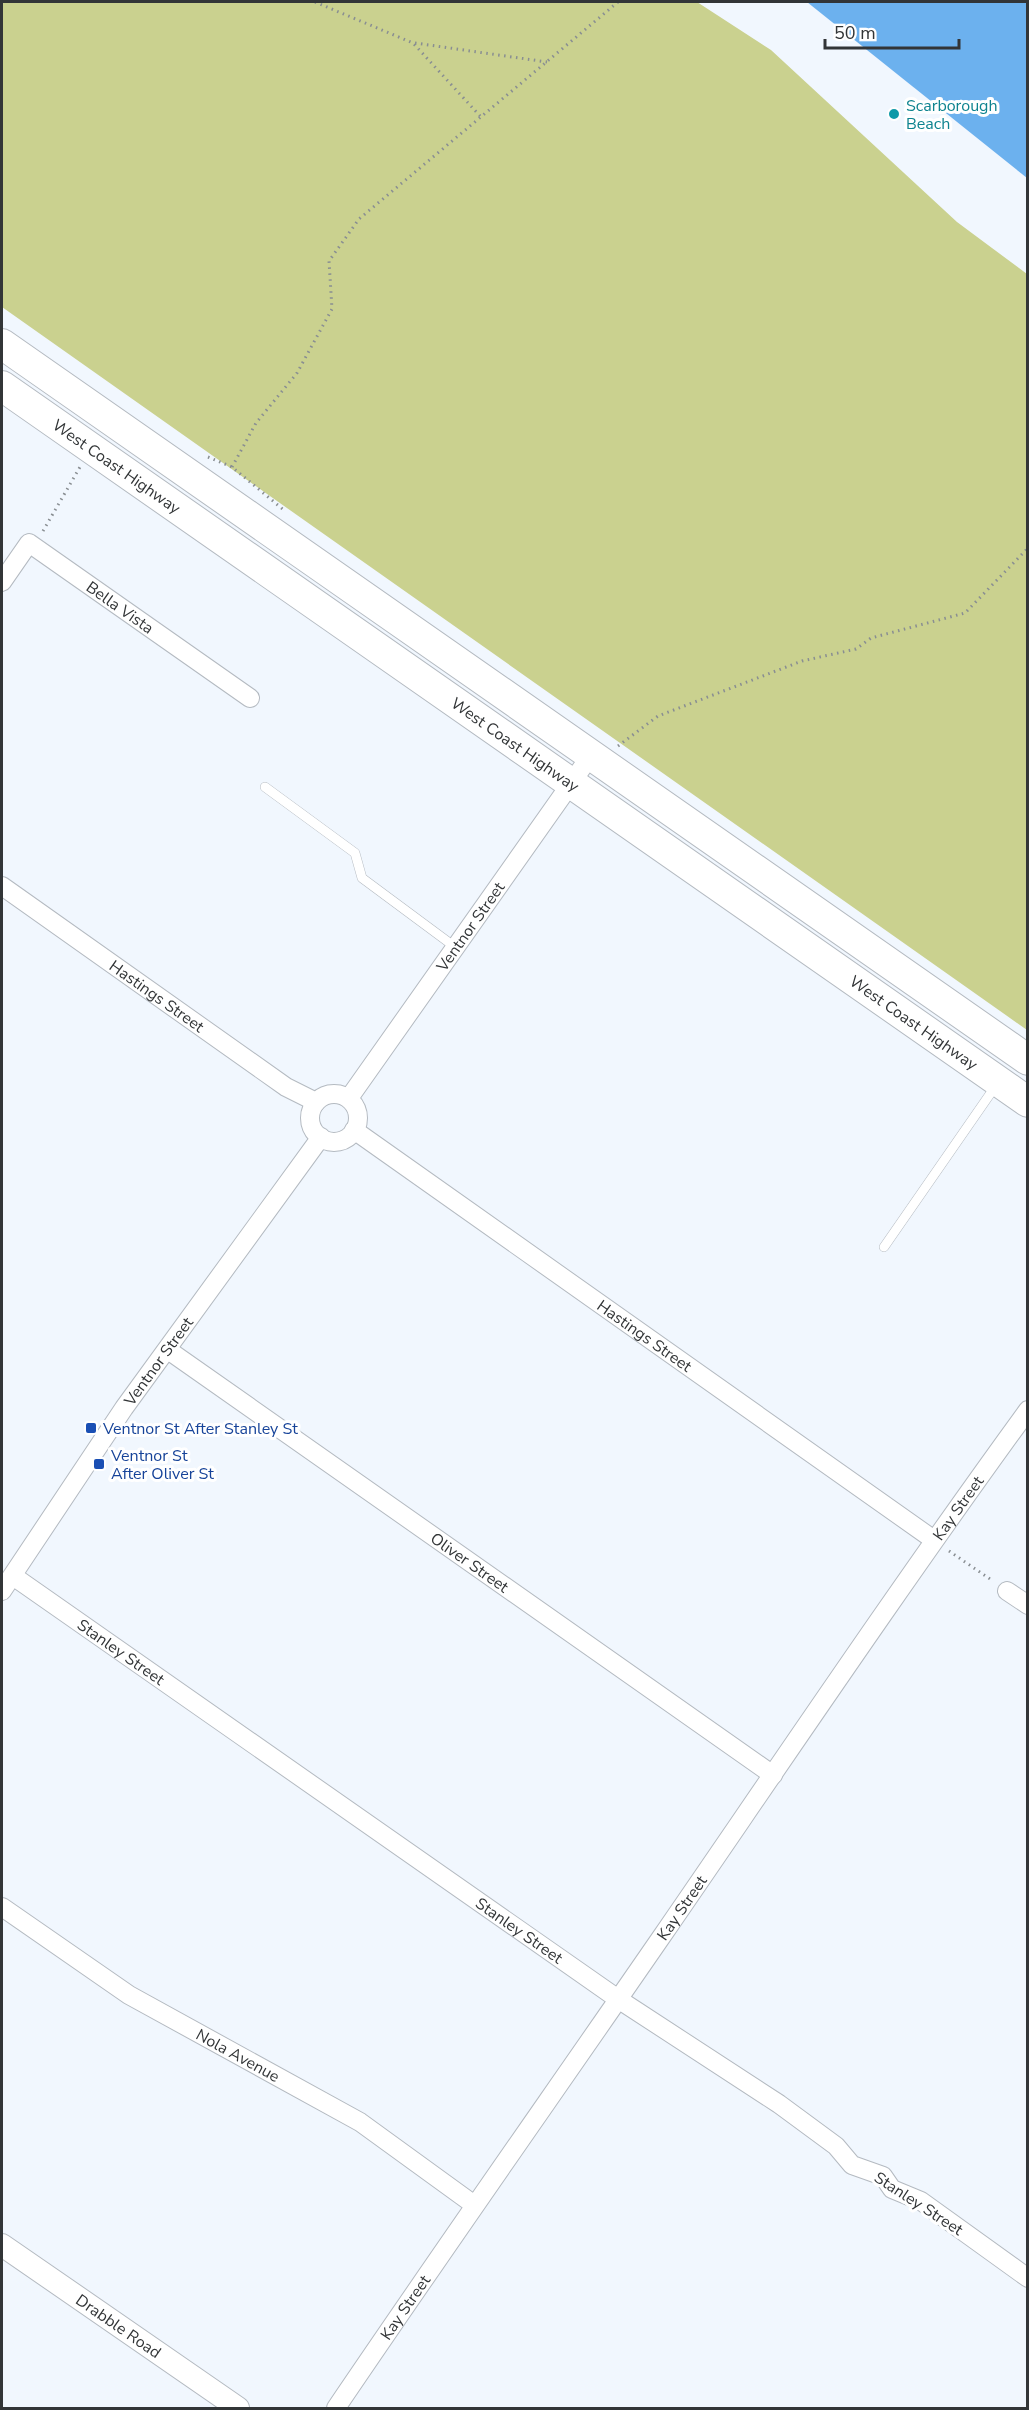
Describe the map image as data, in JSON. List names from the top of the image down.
{
  "streets": {
    "highway": ["West Coast Highway"],
    "street": [
      "Bella Vista",
      "Ventnor Street",
      "Hastings Street",
      "Kay Street",
      "Oliver Street",
      "Stanley Street",
      "Nola Avenue",
      "Drabble Road"
    ]
  },
  "crossings": [
    ["West Coast Highway", "Ventnor Street"],
    ["Ventnor Street", "Hastings Street"],
    ["Ventnor Street", "Oliver Street"],
    ["Ventnor Street", "Stanley Street"],
    ["Hastings Street", "Kay Street"],
    ["Kay Street", "Oliver Street"],
    ["Kay Street", "Stanley Street"],
    ["Kay Street", "Nola Avenue"]
  ],
  "places": {
    "other": ["Scarborough Beach"],
    "transit": ["Ventnor St After Stanley St", "Ventnor St After Oliver St"]
  },
  "scale_bar": "50 m"
}
